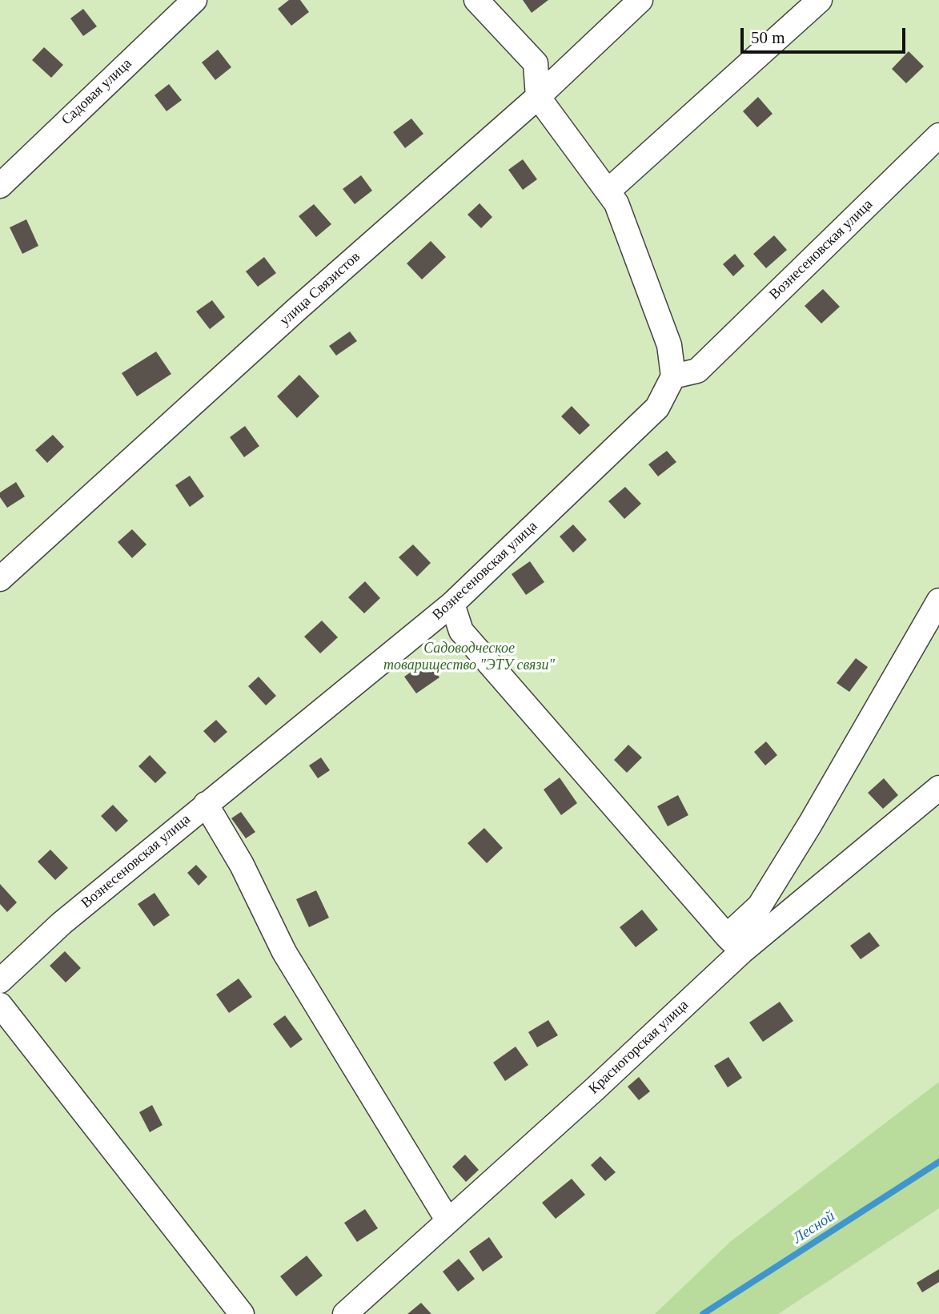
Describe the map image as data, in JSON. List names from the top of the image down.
{
  "streets": {
    "street": [
      "Садовая улица",
      "Вознесеновская улица",
      "улица Связистов",
      "Красногорская улица"
    ]
  },
  "water": ["Лесной"],
  "parks": ["Садоводческое товарищество \"ЭТУ связи\""],
  "scale_bar": "50 m"
}
